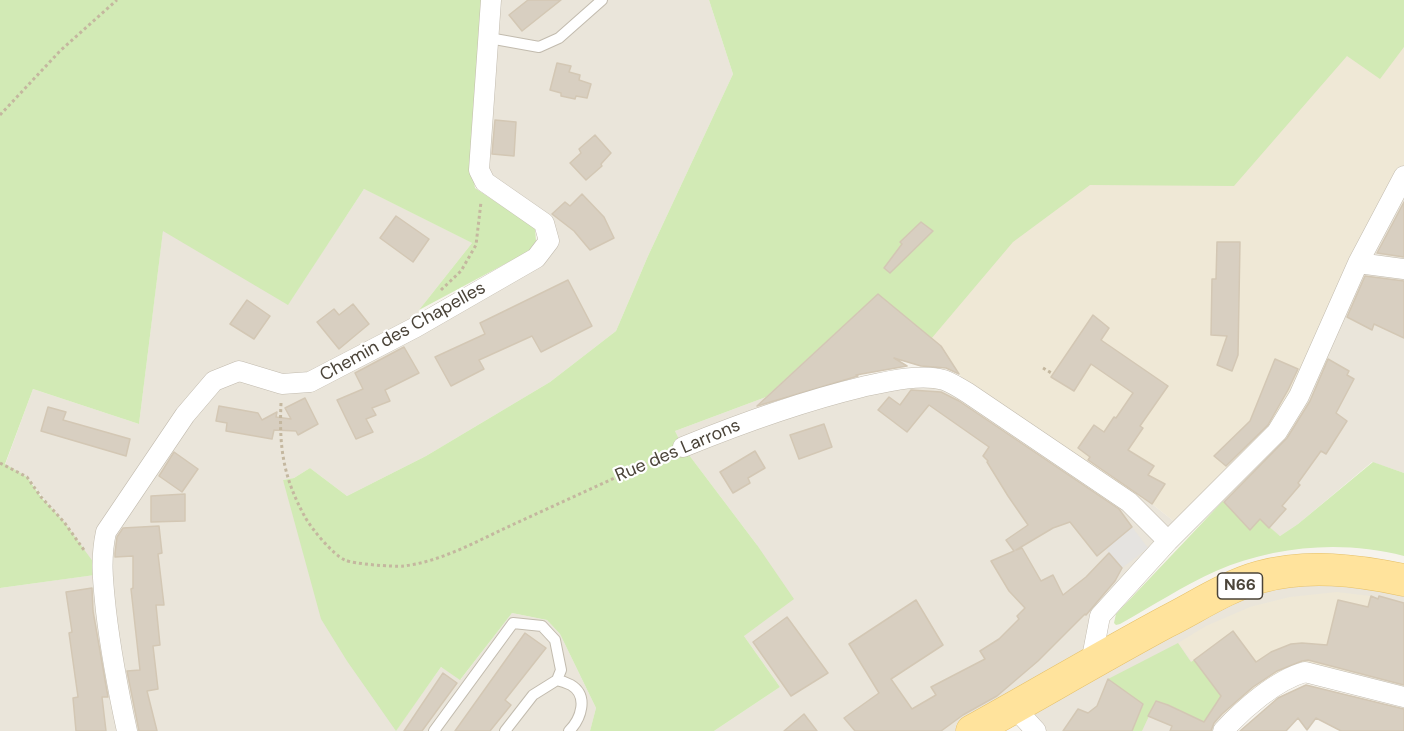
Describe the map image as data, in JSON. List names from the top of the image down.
{
  "streets": {
    "main road": ["N66"],
    "street": ["Chemin des Chapelles", "Rue des Larrons"]
  },
  "crossings": [
    ["Chemin des Chapelles", "Rue des Larrons"]
  ]
}
